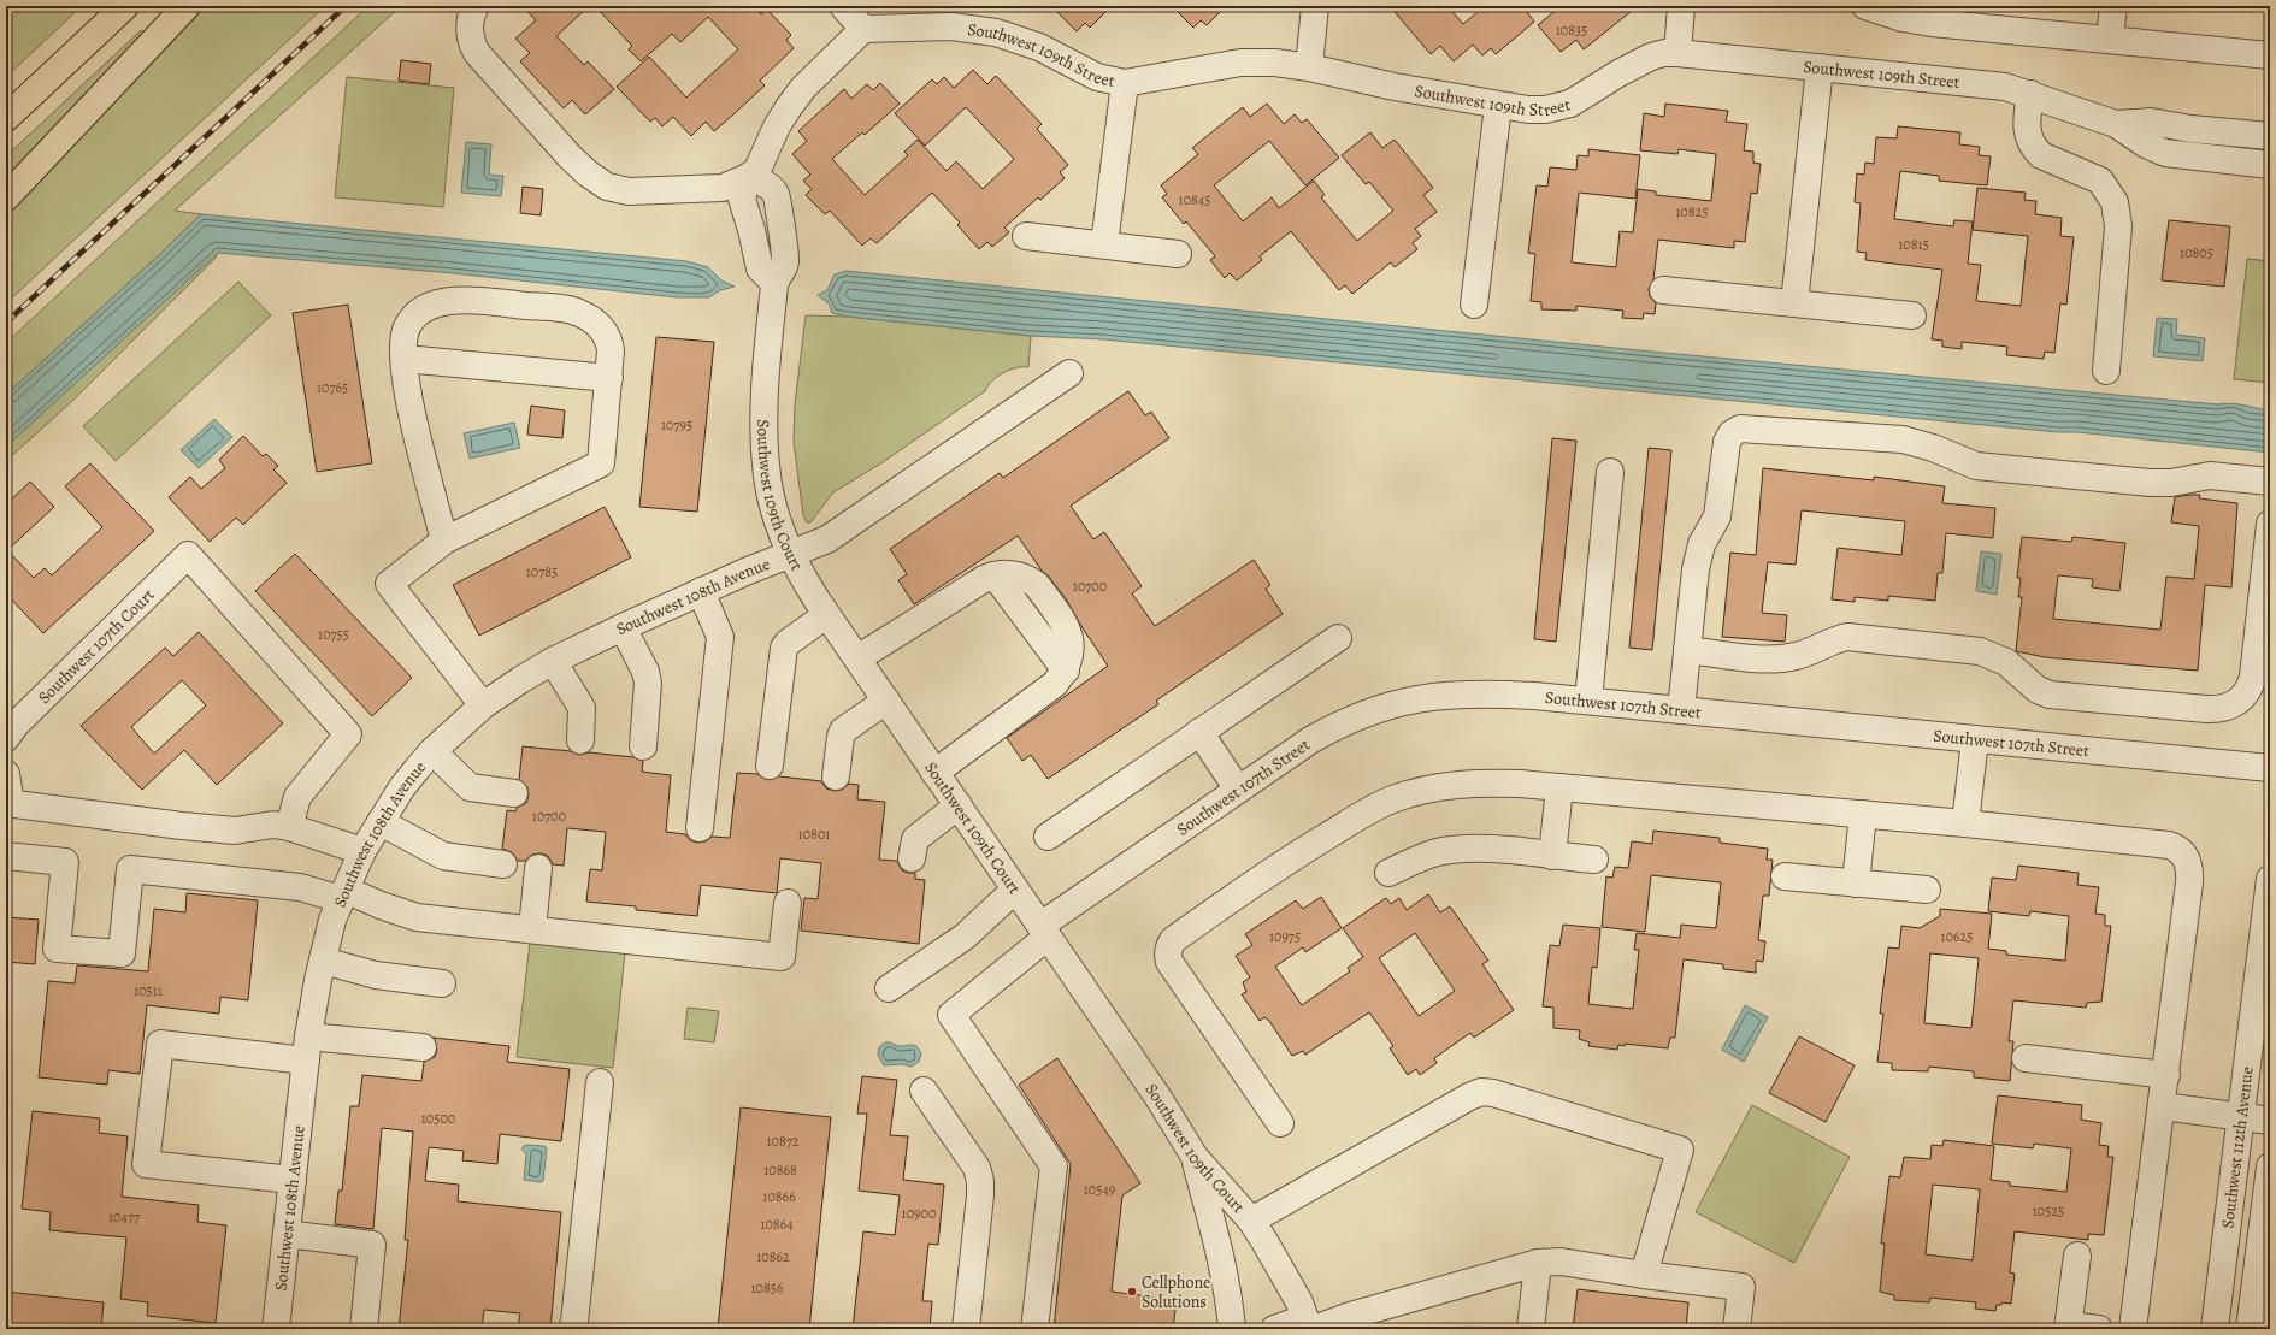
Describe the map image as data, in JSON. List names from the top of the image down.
{
  "streets": {
    "street": [
      "Southwest 109th Street",
      "Southwest 109th Court",
      "Southwest 108th Avenue",
      "Southwest 107th Court",
      "Southwest 107th Street",
      "Southwest 112th Avenue"
    ]
  },
  "crossings": [
    ["Southwest 109th Court", "Southwest 108th Avenue"],
    ["Southwest 109th Court", "Southwest 107th Street"]
  ],
  "places": ["Cellphone Solutions"],
  "house_numbers": [
    "10835",
    "10845",
    "10825",
    "10815",
    "10805",
    "10765",
    "10795",
    "10785",
    "10700",
    "10755",
    "10700",
    "10801",
    "10975",
    "10625",
    "10511",
    "10500",
    "10872",
    "10868",
    "10549",
    "10866",
    "10525",
    "10900",
    "10477",
    "10864",
    "10862",
    "10856"
  ]
}
